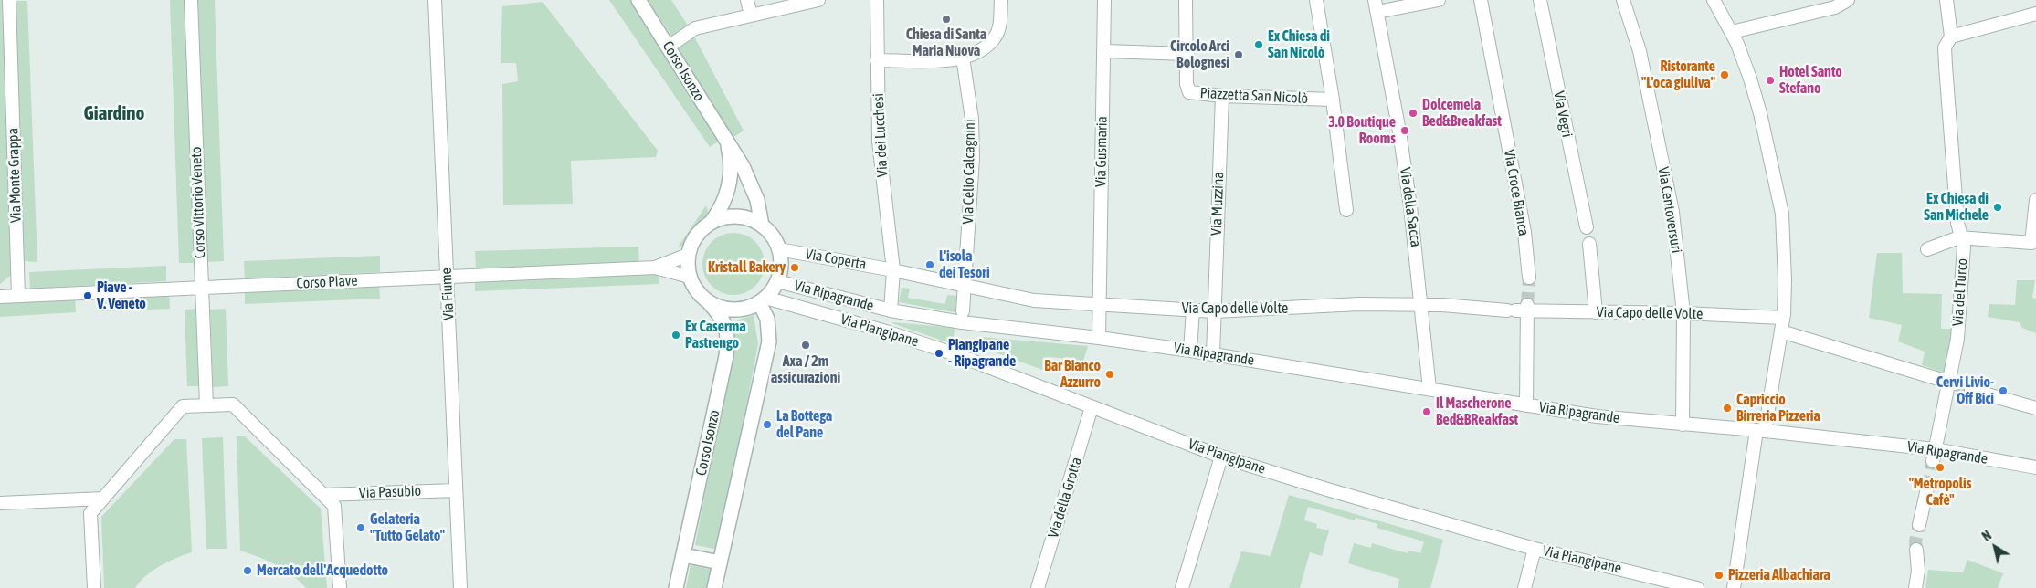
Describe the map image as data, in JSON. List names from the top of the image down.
{
  "streets": {
    "street": [
      "Corso Isonzo",
      "Piazzetta San Nicolò",
      "Via Vegri",
      "Via dei Lucchesi",
      "Via Gusmaria",
      "Via Celio Calcagnini",
      "Via Monte Grappa",
      "Via Croce Bianca",
      "Corso Vittorio Veneto",
      "Via Muzzina",
      "Via della Sacca",
      "Via Centoversuri",
      "Via Coperta",
      "Corso Piave",
      "Via del Turco",
      "Via Fiume",
      "Via Ripagrande",
      "Via Capo delle Volte",
      "Via Piangipane",
      "Via Pasubio",
      "Via della Grotta"
    ]
  },
  "crossings": [
    ["Corso Isonzo", "Via Coperta"],
    ["Corso Isonzo", "Corso Piave"],
    ["Corso Isonzo", "Via Ripagrande"],
    ["Corso Isonzo", "Via Piangipane"],
    ["Piazzetta San Nicolò", "Via Muzzina"],
    ["Via dei Lucchesi", "Via Coperta"],
    ["Via dei Lucchesi", "Via Ripagrande"],
    ["Via Gusmaria", "Via Ripagrande"],
    ["Via Gusmaria", "Via Capo delle Volte"],
    ["Via Celio Calcagnini", "Via Coperta"],
    ["Via Celio Calcagnini", "Via Ripagrande"],
    ["Via Celio Calcagnini", "Via Capo delle Volte"],
    ["Via Monte Grappa", "Corso Piave"],
    ["Corso Vittorio Veneto", "Corso Piave"],
    ["Via Muzzina", "Via Ripagrande"],
    ["Via Muzzina", "Via Capo delle Volte"],
    ["Via della Sacca", "Via Ripagrande"],
    ["Via della Sacca", "Via Capo delle Volte"],
    ["Via Centoversuri", "Via Ripagrande"],
    ["Via Centoversuri", "Via Capo delle Volte"],
    ["Via Coperta", "Corso Piave"],
    ["Via Coperta", "Via Ripagrande"],
    ["Via Coperta", "Via Capo delle Volte"],
    ["Via Coperta", "Via Piangipane"],
    ["Corso Piave", "Via Fiume"],
    ["Corso Piave", "Via Ripagrande"],
    ["Corso Piave", "Via Piangipane"],
    ["Via del Turco", "Via Ripagrande"],
    ["Via Fiume", "Via Pasubio"],
    ["Via Ripagrande", "Via Piangipane"],
    ["Via Piangipane", "Via della Grotta"]
  ],
  "districts": ["Giardino"],
  "places": [
    "Chiesa di Santa Maria Nuova",
    "Ex Chiesa di San Nicolò",
    "Circolo Arci Bolognesi",
    "Ristorante \"L'oca giuliva\"",
    "Hotel Santo Stefano",
    "Dolcemela Bed&Breakfast",
    "3.0 Boutique Rooms",
    "Ex Chiesa di San Michele",
    "L'isola dei Tesori",
    "Kristall Bakery",
    "Piave - V. Veneto",
    "Ex Caserma Pastrengo",
    "Axa / 2m assicurazioni",
    "Piangipane - Ripagrande",
    "Bar Bianco Azzurro",
    "Cervi Livio- Off Bici",
    "Capriccio Birreria Pizzeria",
    "Il Mascherone Bed&BReakfast",
    "La Bottega del Pane",
    "\"Metropolis Cafè\"",
    "Gelateria \"Tutto Gelato\"",
    "Mercato dell'Acquedotto",
    "Pizzeria Albachiara"
  ],
  "north": "top left"
}
